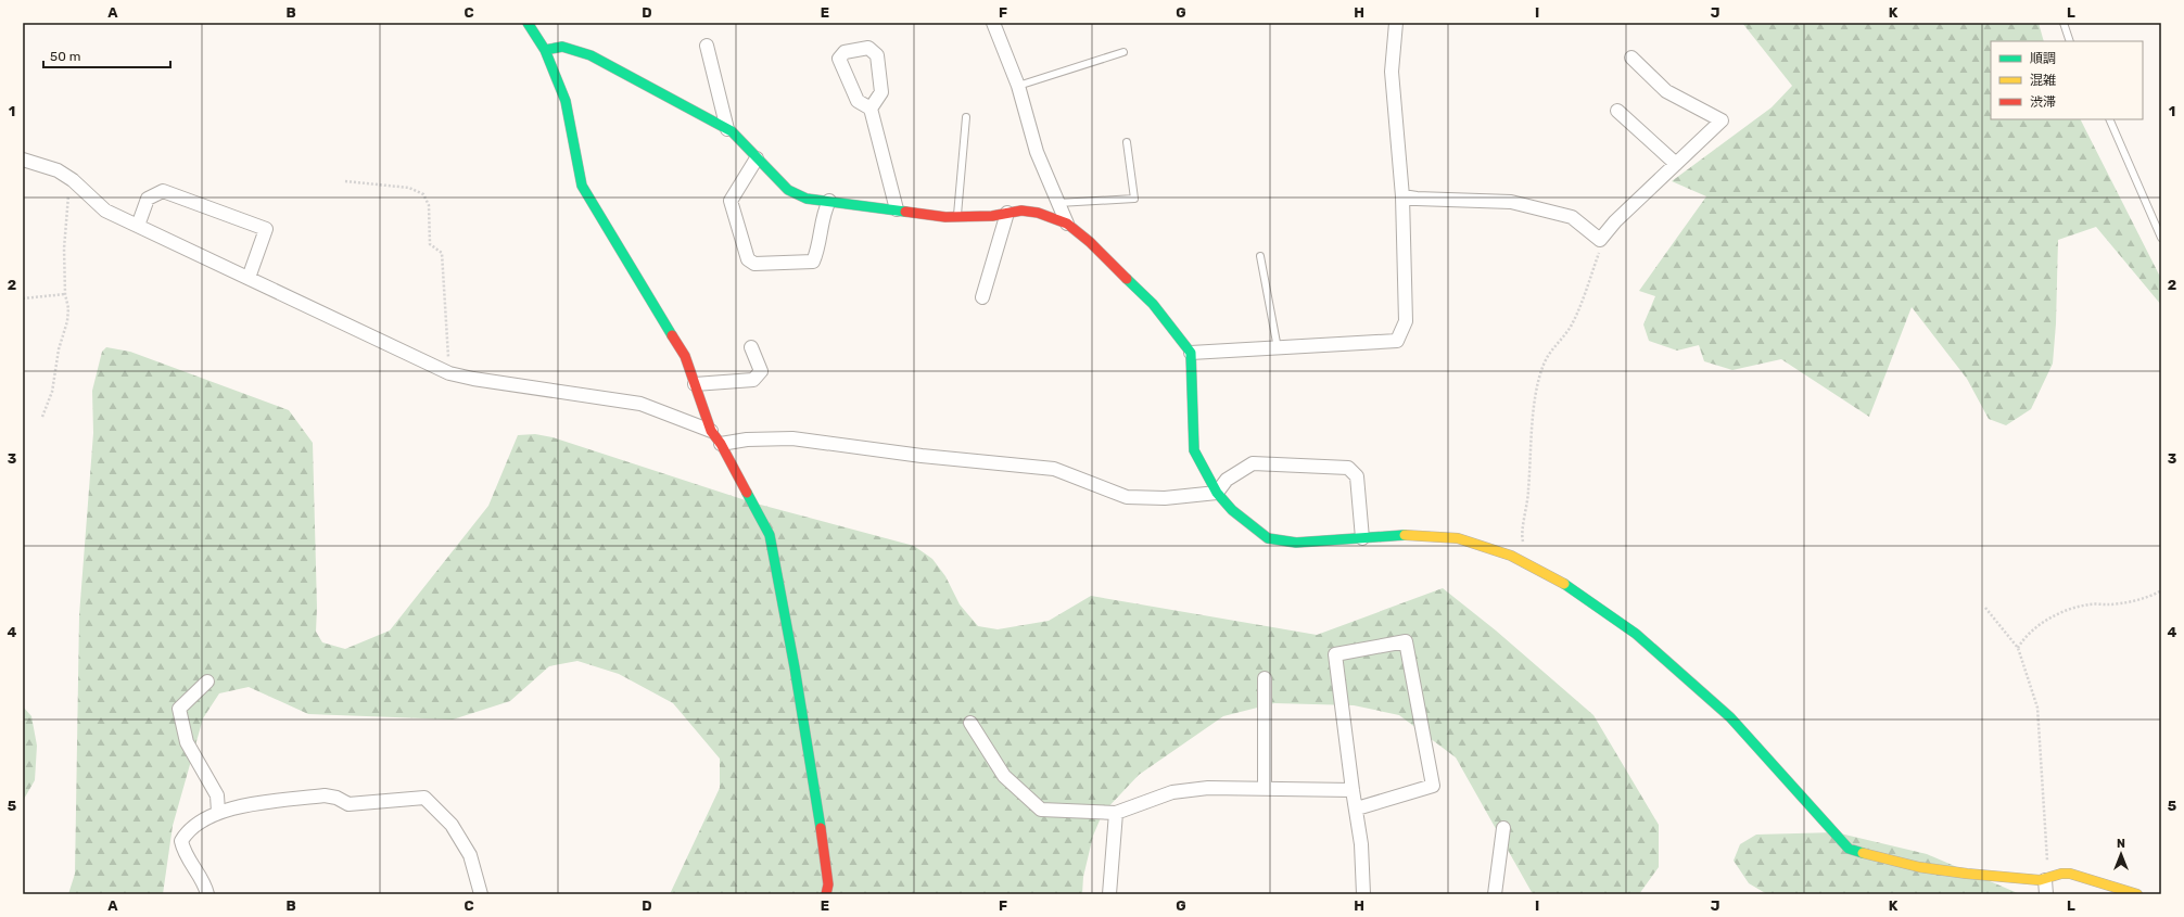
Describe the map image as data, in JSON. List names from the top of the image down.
{
  "legend": ["順調", "混雑", "渋滞"],
  "scale_bar": "50 m",
  "north": "top",
  "grid": {
    "columns": [
      "A",
      "B",
      "C",
      "D",
      "E",
      "F",
      "G",
      "H",
      "I",
      "J",
      "K",
      "L"
    ],
    "rows": [
      "1",
      "2",
      "3",
      "4",
      "5"
    ]
  }
}
